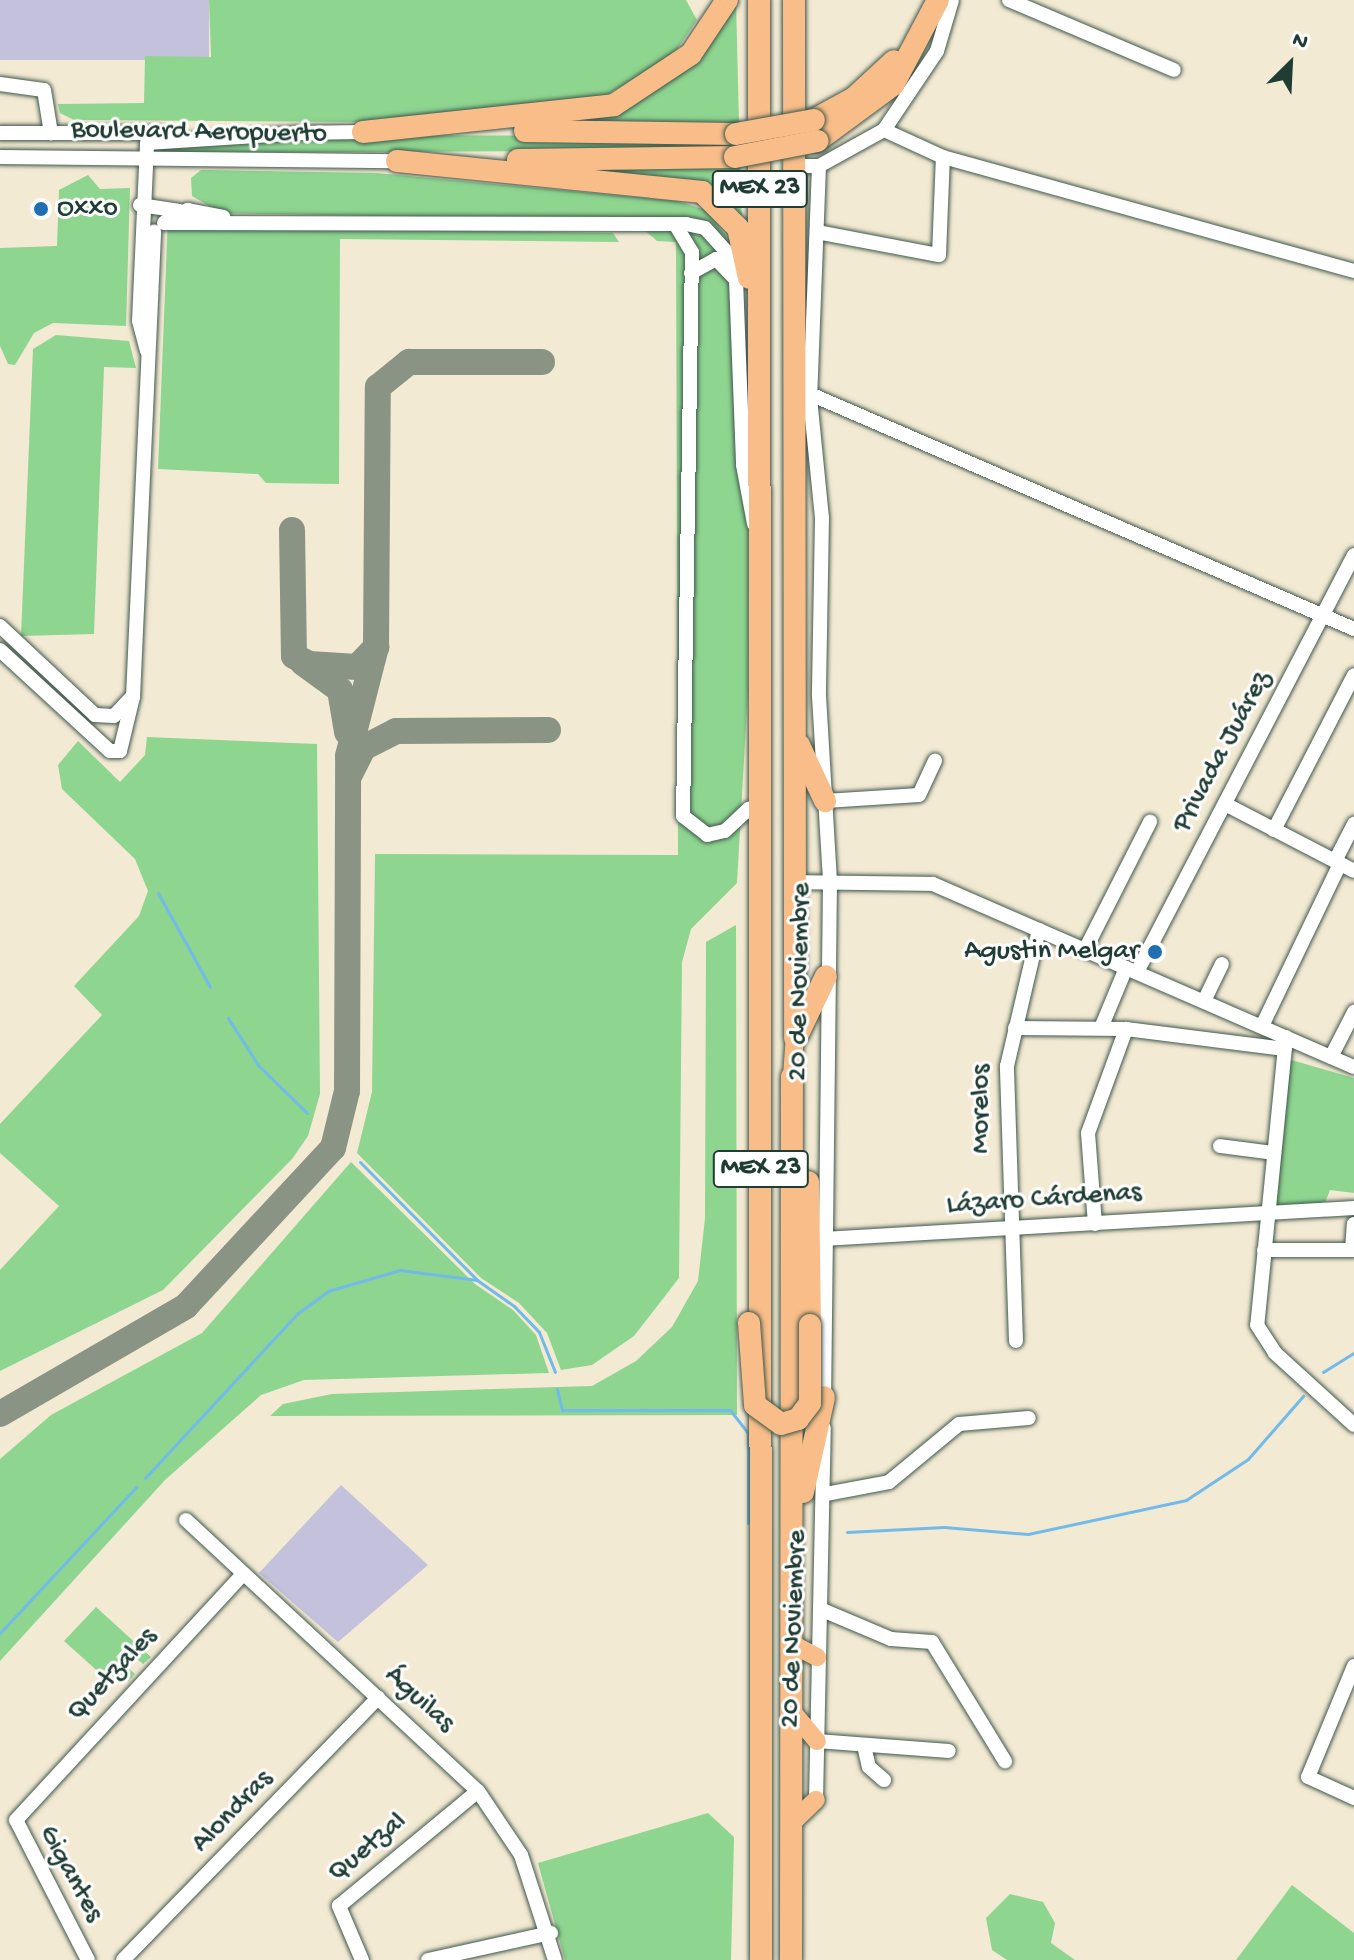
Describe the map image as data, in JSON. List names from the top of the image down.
{
  "streets": {
    "highway": ["MEX 23"],
    "street": [
      "Boulevard Aeropuerto",
      "Privada Juárez",
      "20 de Noviembre",
      "Morelos",
      "Lázaro Cárdenas",
      "Quetzales",
      "Águilas",
      "Alondras",
      "Quetzal",
      "Gigantes"
    ]
  },
  "crossings": [
    ["20 de Noviembre", "Lázaro Cárdenas"],
    ["Morelos", "Lázaro Cárdenas"],
    ["Quetzales", "Águilas"],
    ["Quetzales", "Gigantes"],
    ["Águilas", "Alondras"],
    ["Águilas", "Quetzal"]
  ],
  "places": ["Oxxo", "Agustin Melgar"],
  "north": "top right"
}
